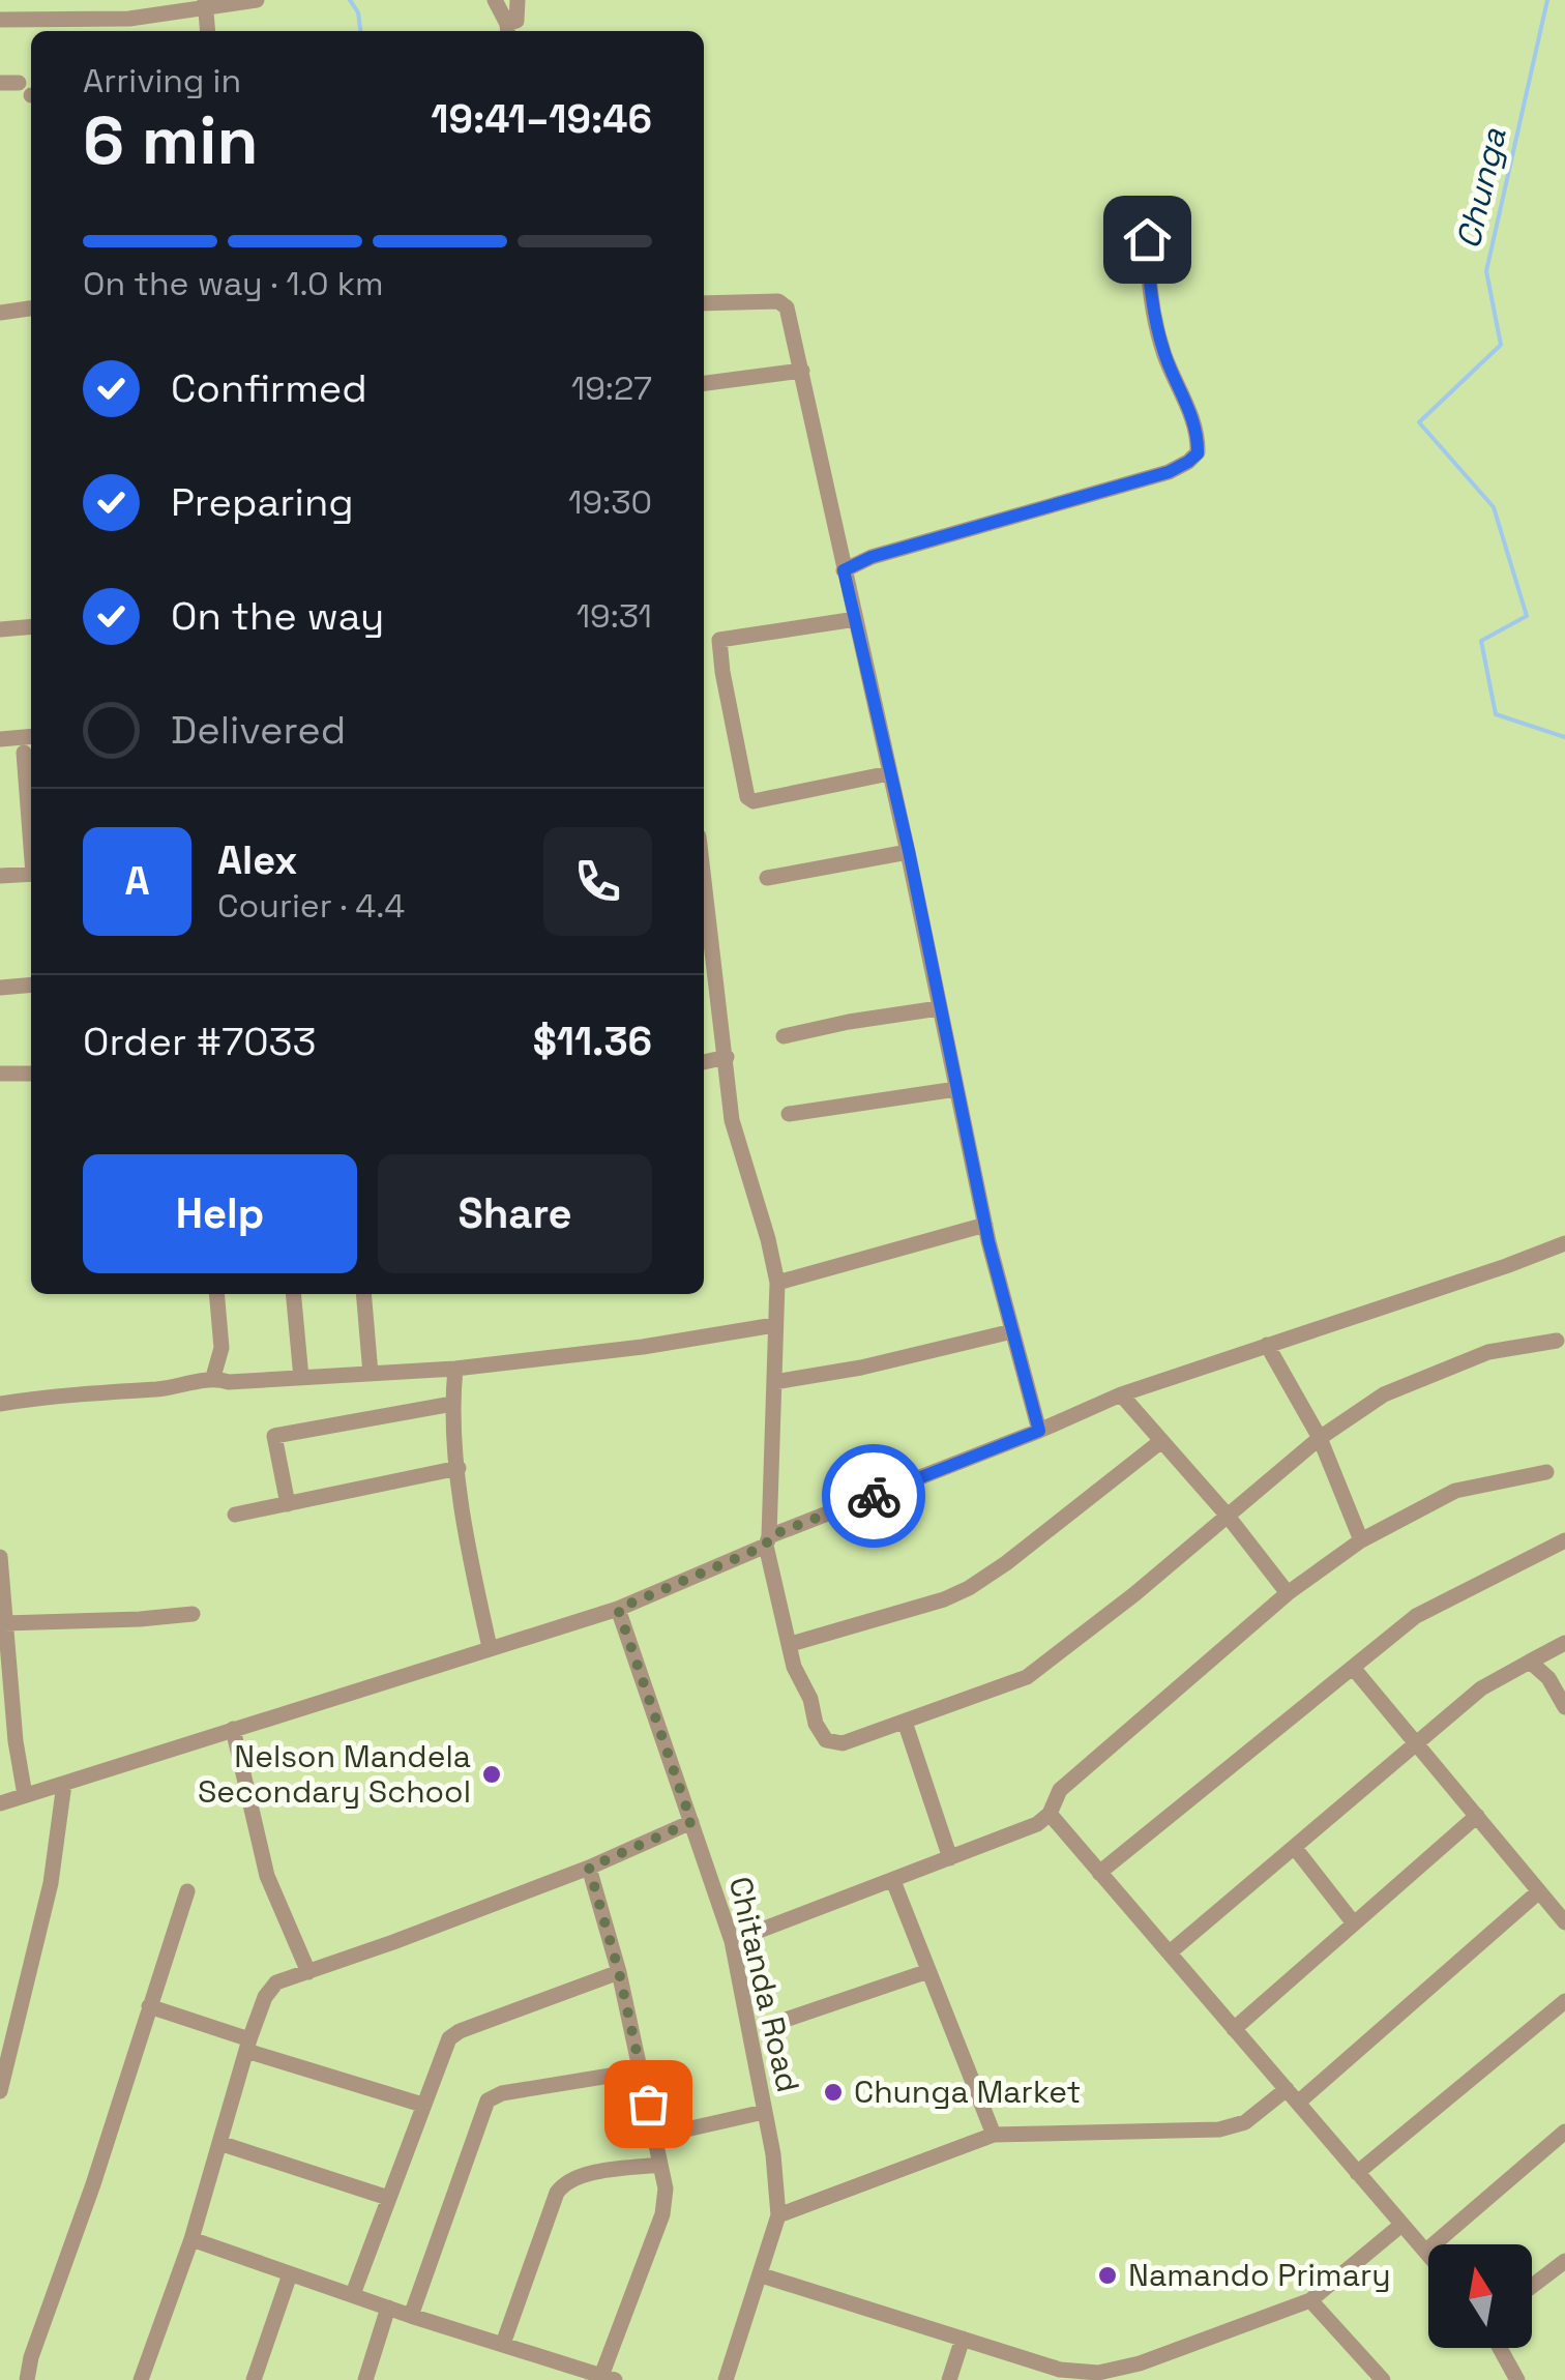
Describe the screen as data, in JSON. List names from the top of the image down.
{
  "streets": {
    "street": ["Chitanda Road"]
  },
  "water": ["Chunga"],
  "places": ["Nelson Mandela Secondary School", "Chunga Market", "Namando Primary"],
  "north": "top",
  "page": {
    "heading": ["6 min", "Arriving in", "19:41–19:46"],
    "panel": [
      "Alex",
      "Courier · 4.4",
      "Order #7033",
      "$11.36"
    ],
    "bar": "On the way · 1.0 km",
    "list": [
      ["Confirmed", "19:27"],
      ["Preparing", "19:30"],
      ["On the way", "19:31"],
      "Delivered"
    ],
    "round": "A",
    "buttons": ["Help", "Share"]
  }
}
